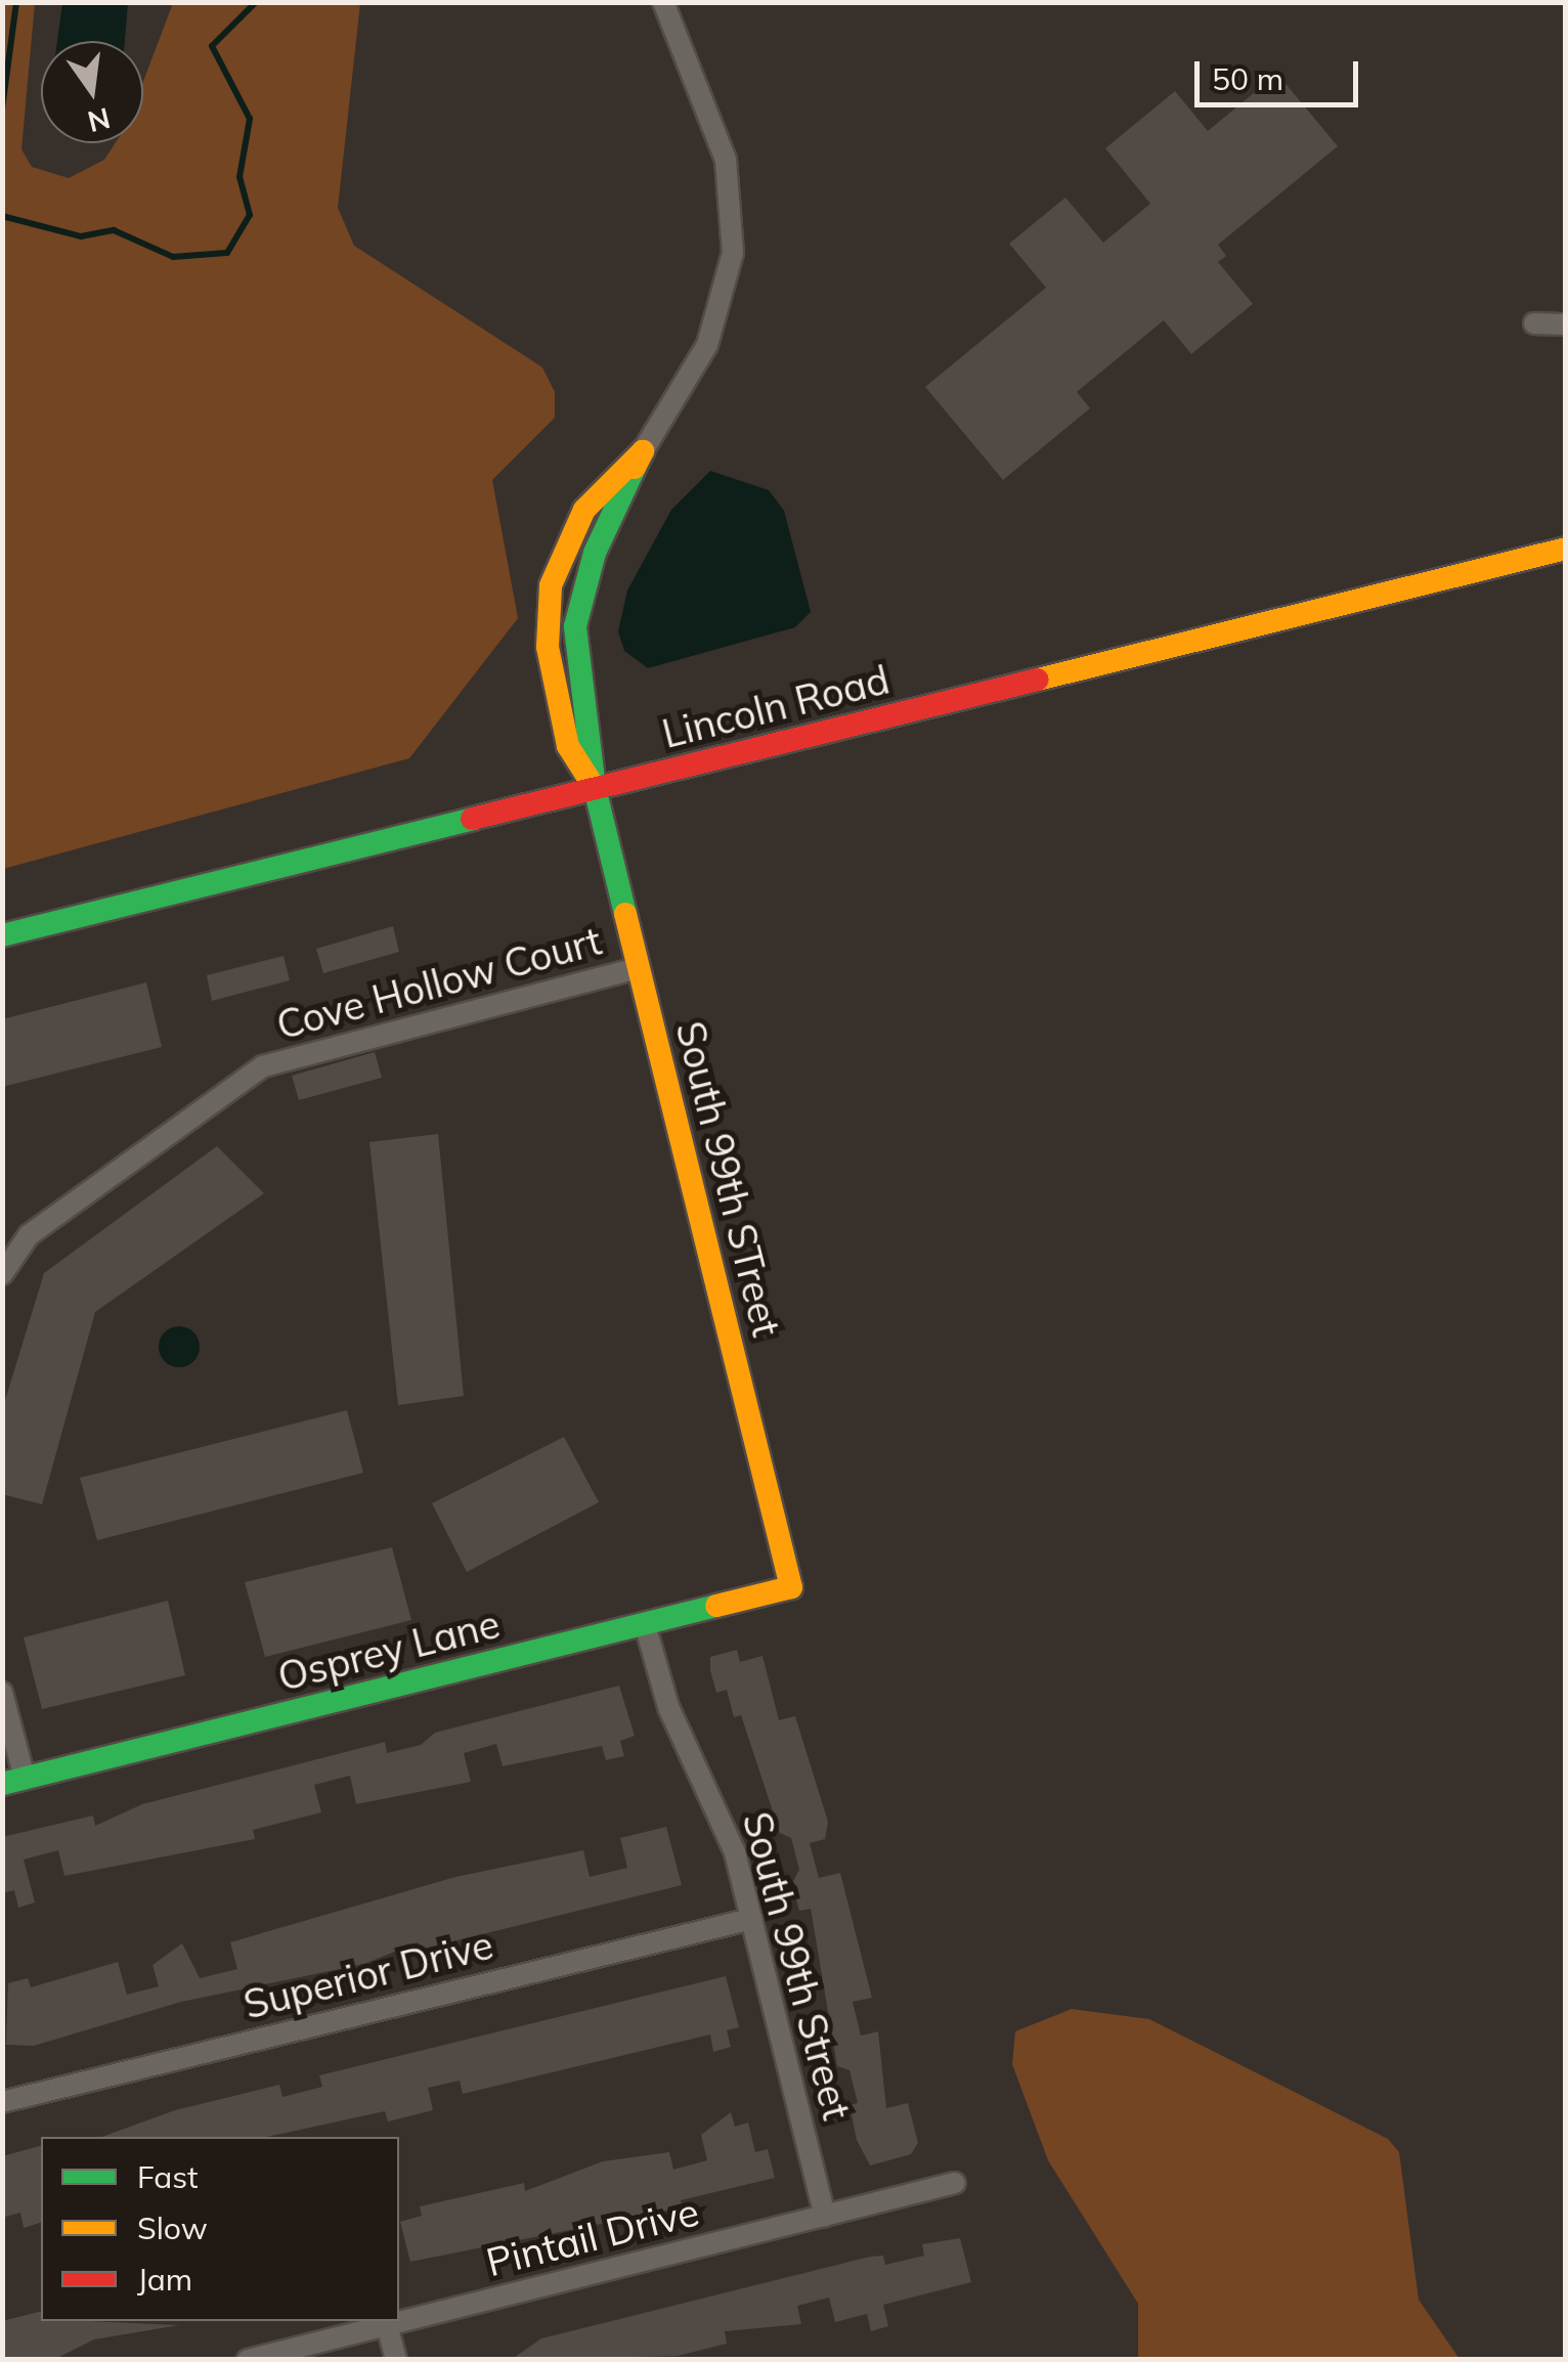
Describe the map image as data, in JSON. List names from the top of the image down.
{
  "streets": {
    "street": [
      "Lincoln Road",
      "Cove Hollow Court",
      "South 99th STreet",
      "Osprey Lane",
      "South 99th Street",
      "Superior Drive",
      "Pintail Drive"
    ]
  },
  "crossings": [
    ["Lincoln Road", "South 99th STreet"],
    ["Cove Hollow Court", "South 99th STreet"],
    ["South 99th STreet", "Osprey Lane"],
    ["Osprey Lane", "South 99th Street"],
    ["South 99th Street", "Superior Drive"],
    ["South 99th Street", "Pintail Drive"]
  ],
  "legend": ["Fast", "Slow", "Jam"],
  "scale_bar": "50 m",
  "north": "bottom"
}
